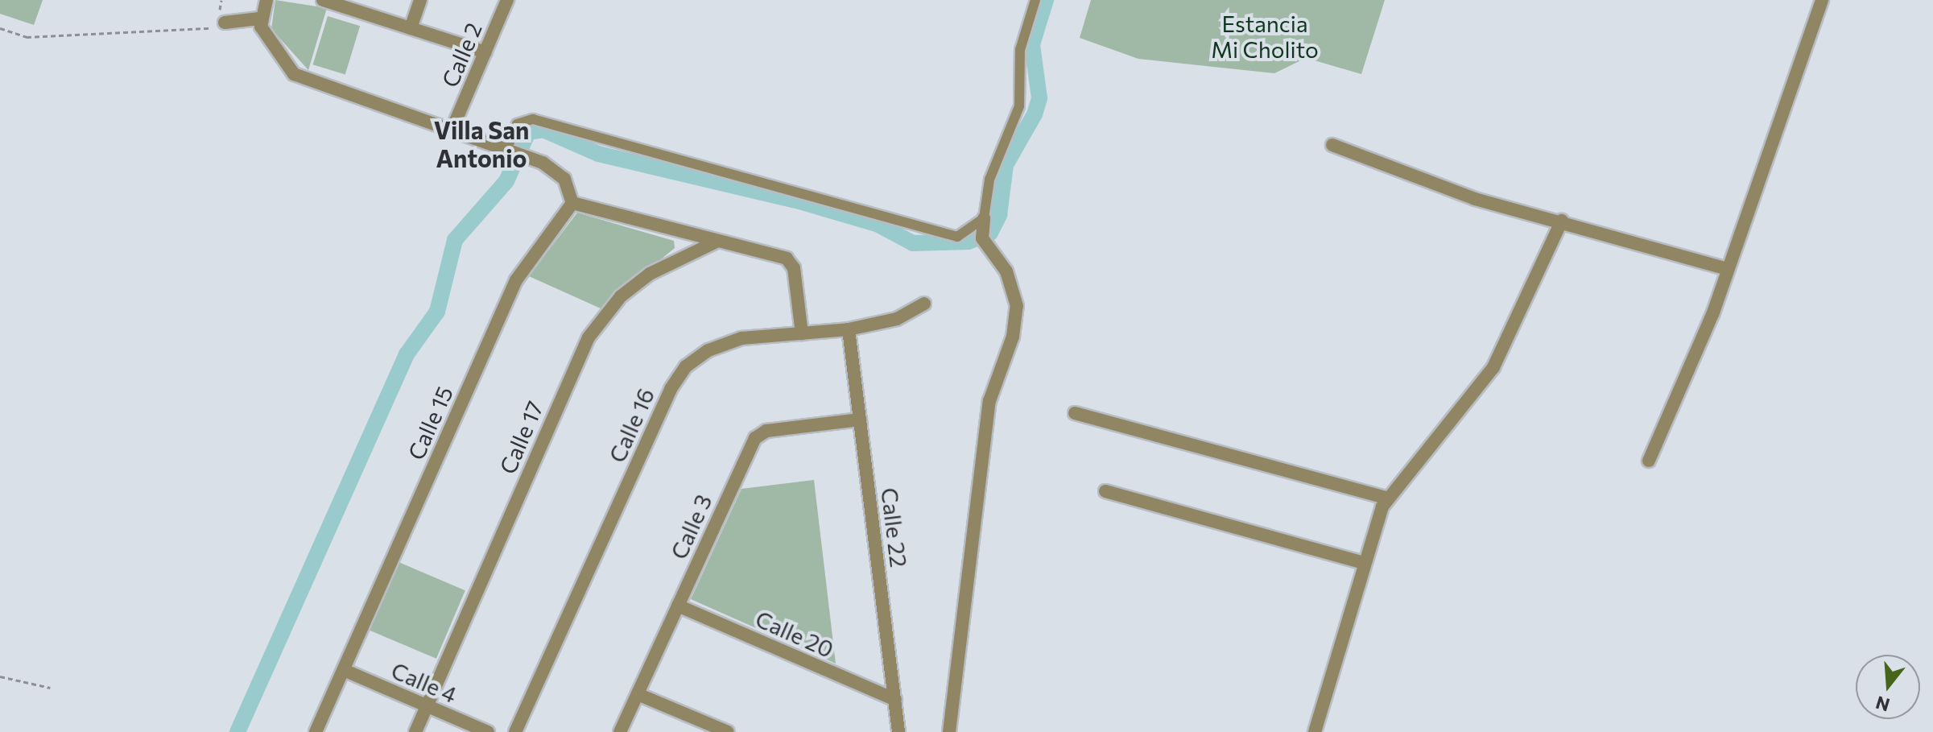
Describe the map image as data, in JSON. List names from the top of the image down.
{
  "streets": {
    "street": [
      "Calle 2",
      "Calle 15",
      "Calle 16",
      "Calle 17",
      "Calle 3",
      "Calle 22",
      "Calle 20",
      "Calle 4"
    ]
  },
  "crossings": [
    ["Calle 15", "Calle 4"],
    ["Calle 16", "Calle 22"],
    ["Calle 17", "Calle 4"],
    ["Calle 3", "Calle 22"],
    ["Calle 3", "Calle 20"],
    ["Calle 22", "Calle 20"]
  ],
  "districts": ["Villa San Antonio"],
  "parks": ["Estancia Mi Cholito"],
  "north": "bottom"
}
